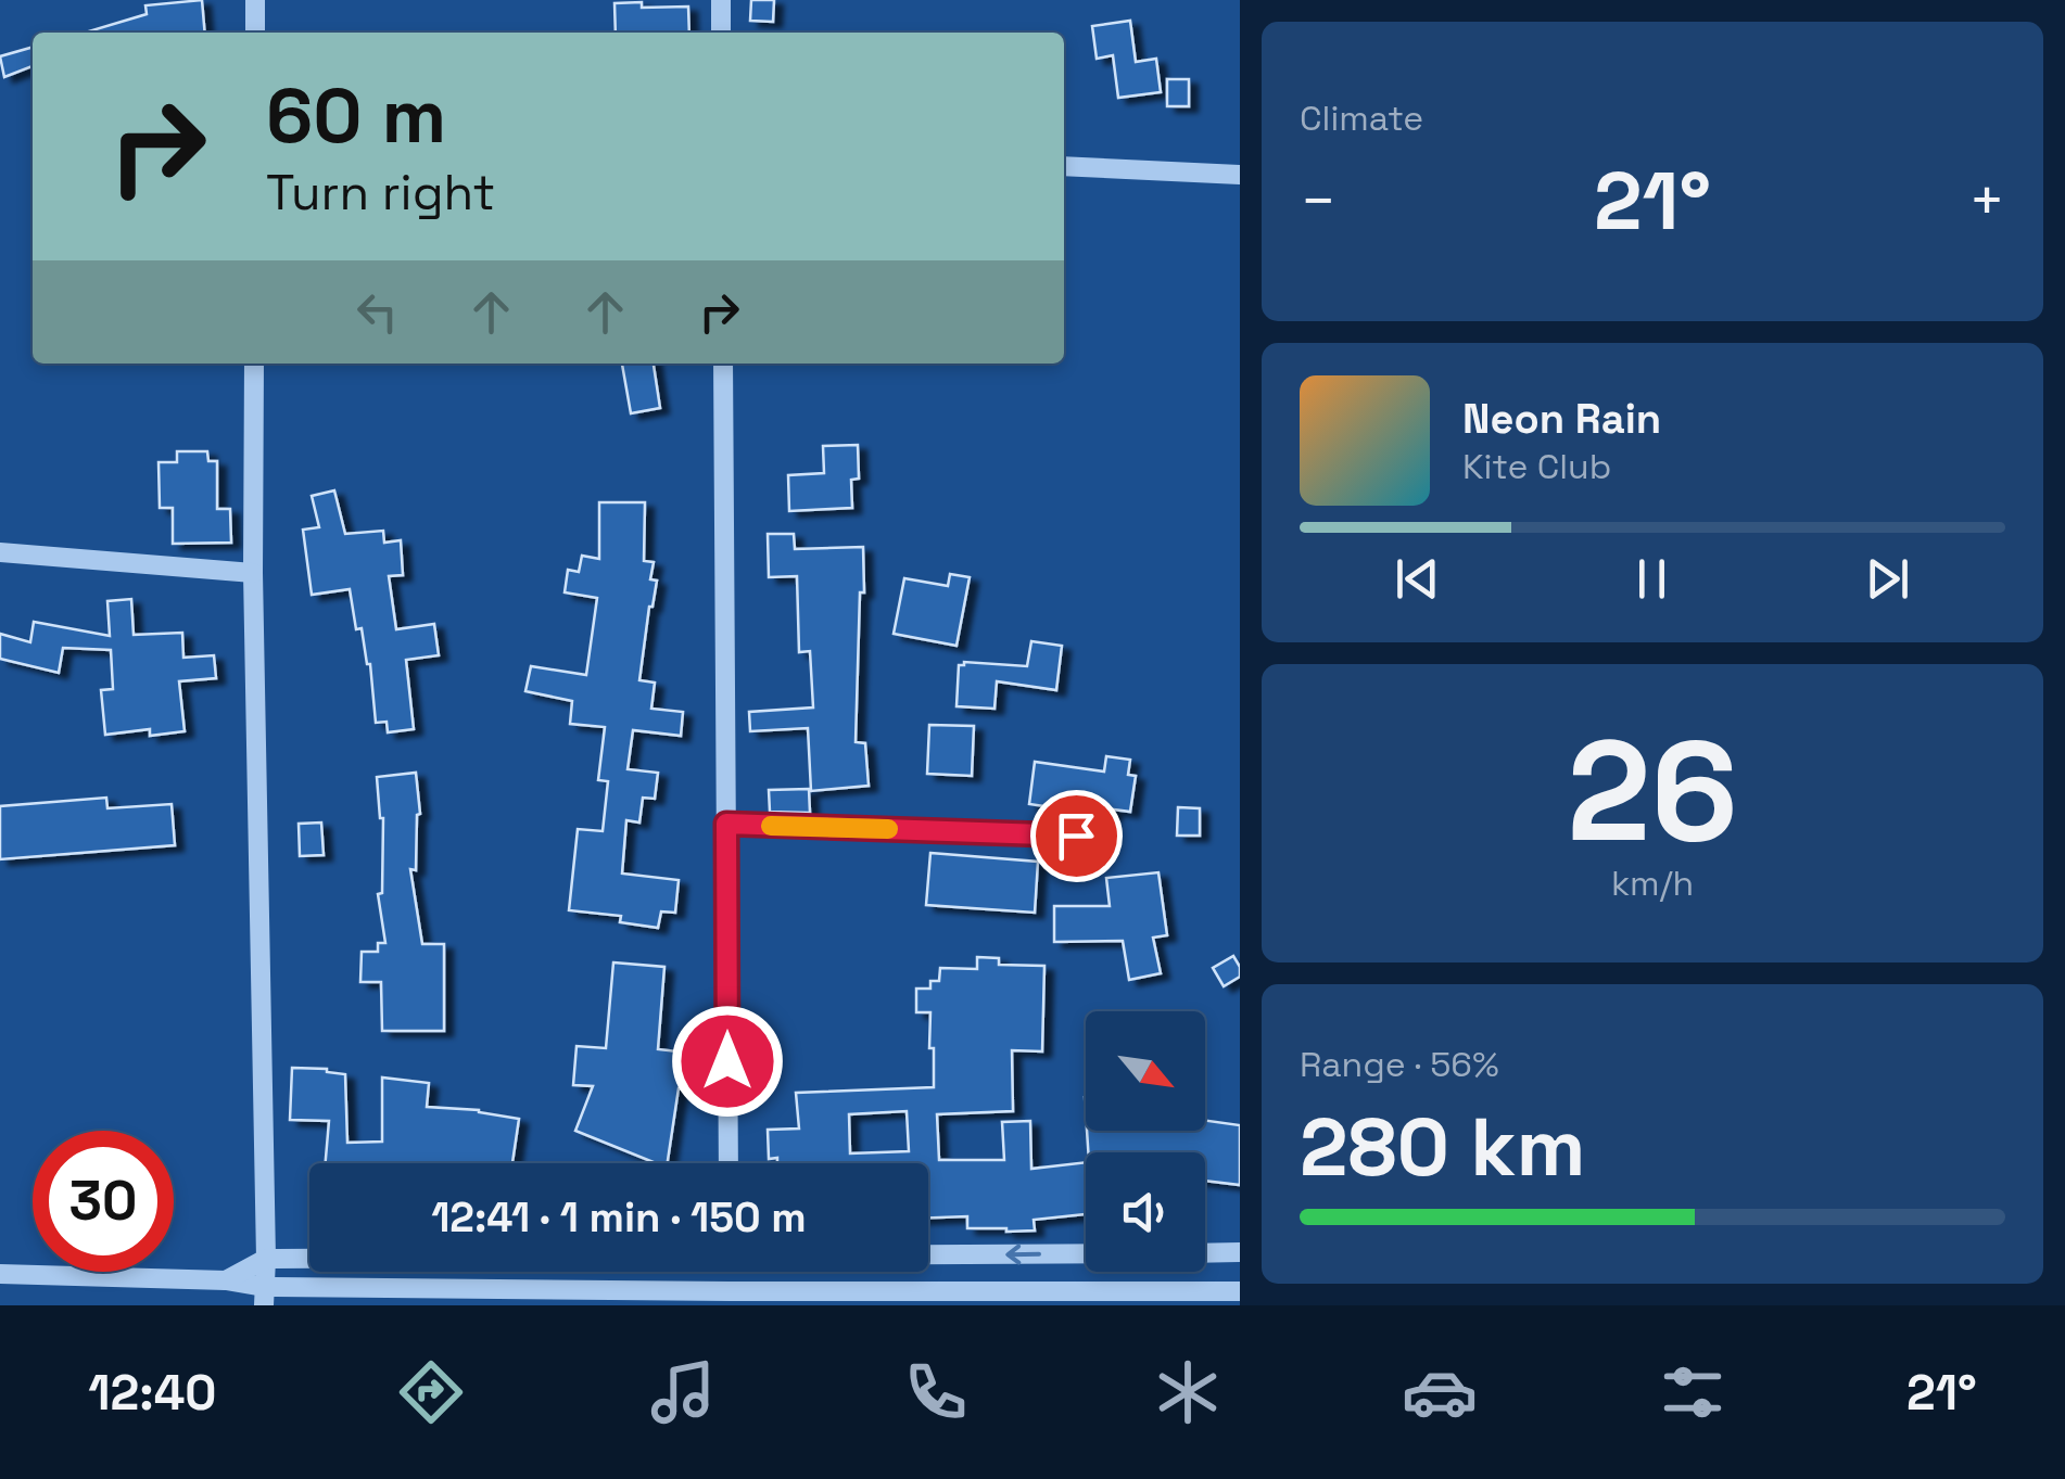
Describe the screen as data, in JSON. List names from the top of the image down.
{
  "north": "bottom right",
  "page": {
    "tile": [
      "Climate",
      ["26", "km/h"],
      ["Range · 56%", "280 km"]
    ],
    "turn": ["60 m", "Turn right"],
    "heat": ["−", "21°", "+"],
    "song": ["Neon Rain", "Kite Club"],
    "limit": "30",
    "trip": "12:41 · 1 min · 150 m",
    "tabs": ["12:40", "21°"]
  }
}
